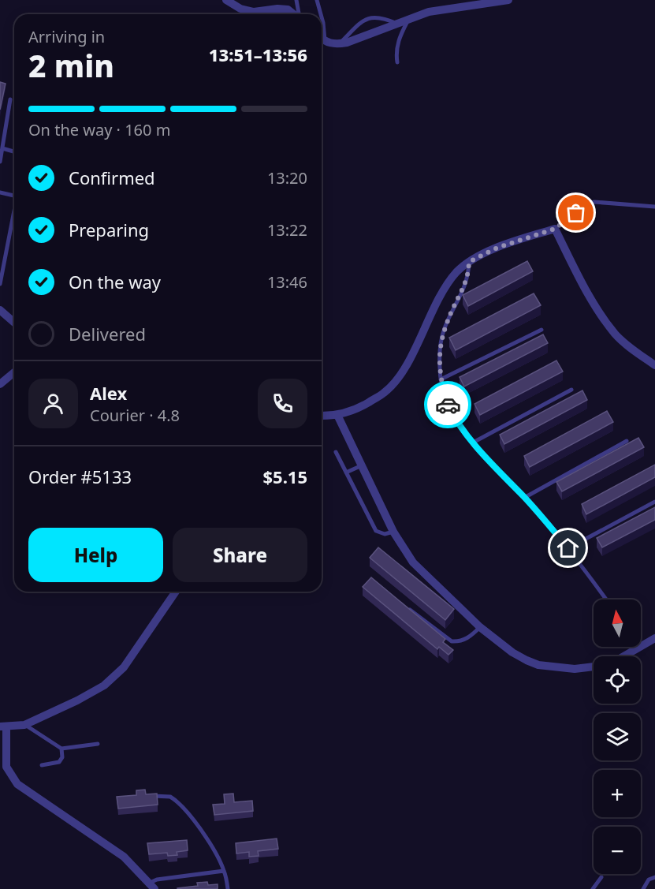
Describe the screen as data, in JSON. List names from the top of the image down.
{
  "north": "top",
  "page": {
    "heading": ["2 min", "Arriving in", "13:51–13:56"],
    "panel": [
      "Alex",
      "Courier · 4.8",
      "Order #5133",
      "$5.15"
    ],
    "bar": "On the way · 160 m",
    "list": [
      ["Confirmed", "13:20"],
      ["Preparing", "13:22"],
      ["On the way", "13:46"],
      "Delivered"
    ],
    "buttons": ["Help", "Share"],
    "map_buttons": ["+", "−"]
  }
}
